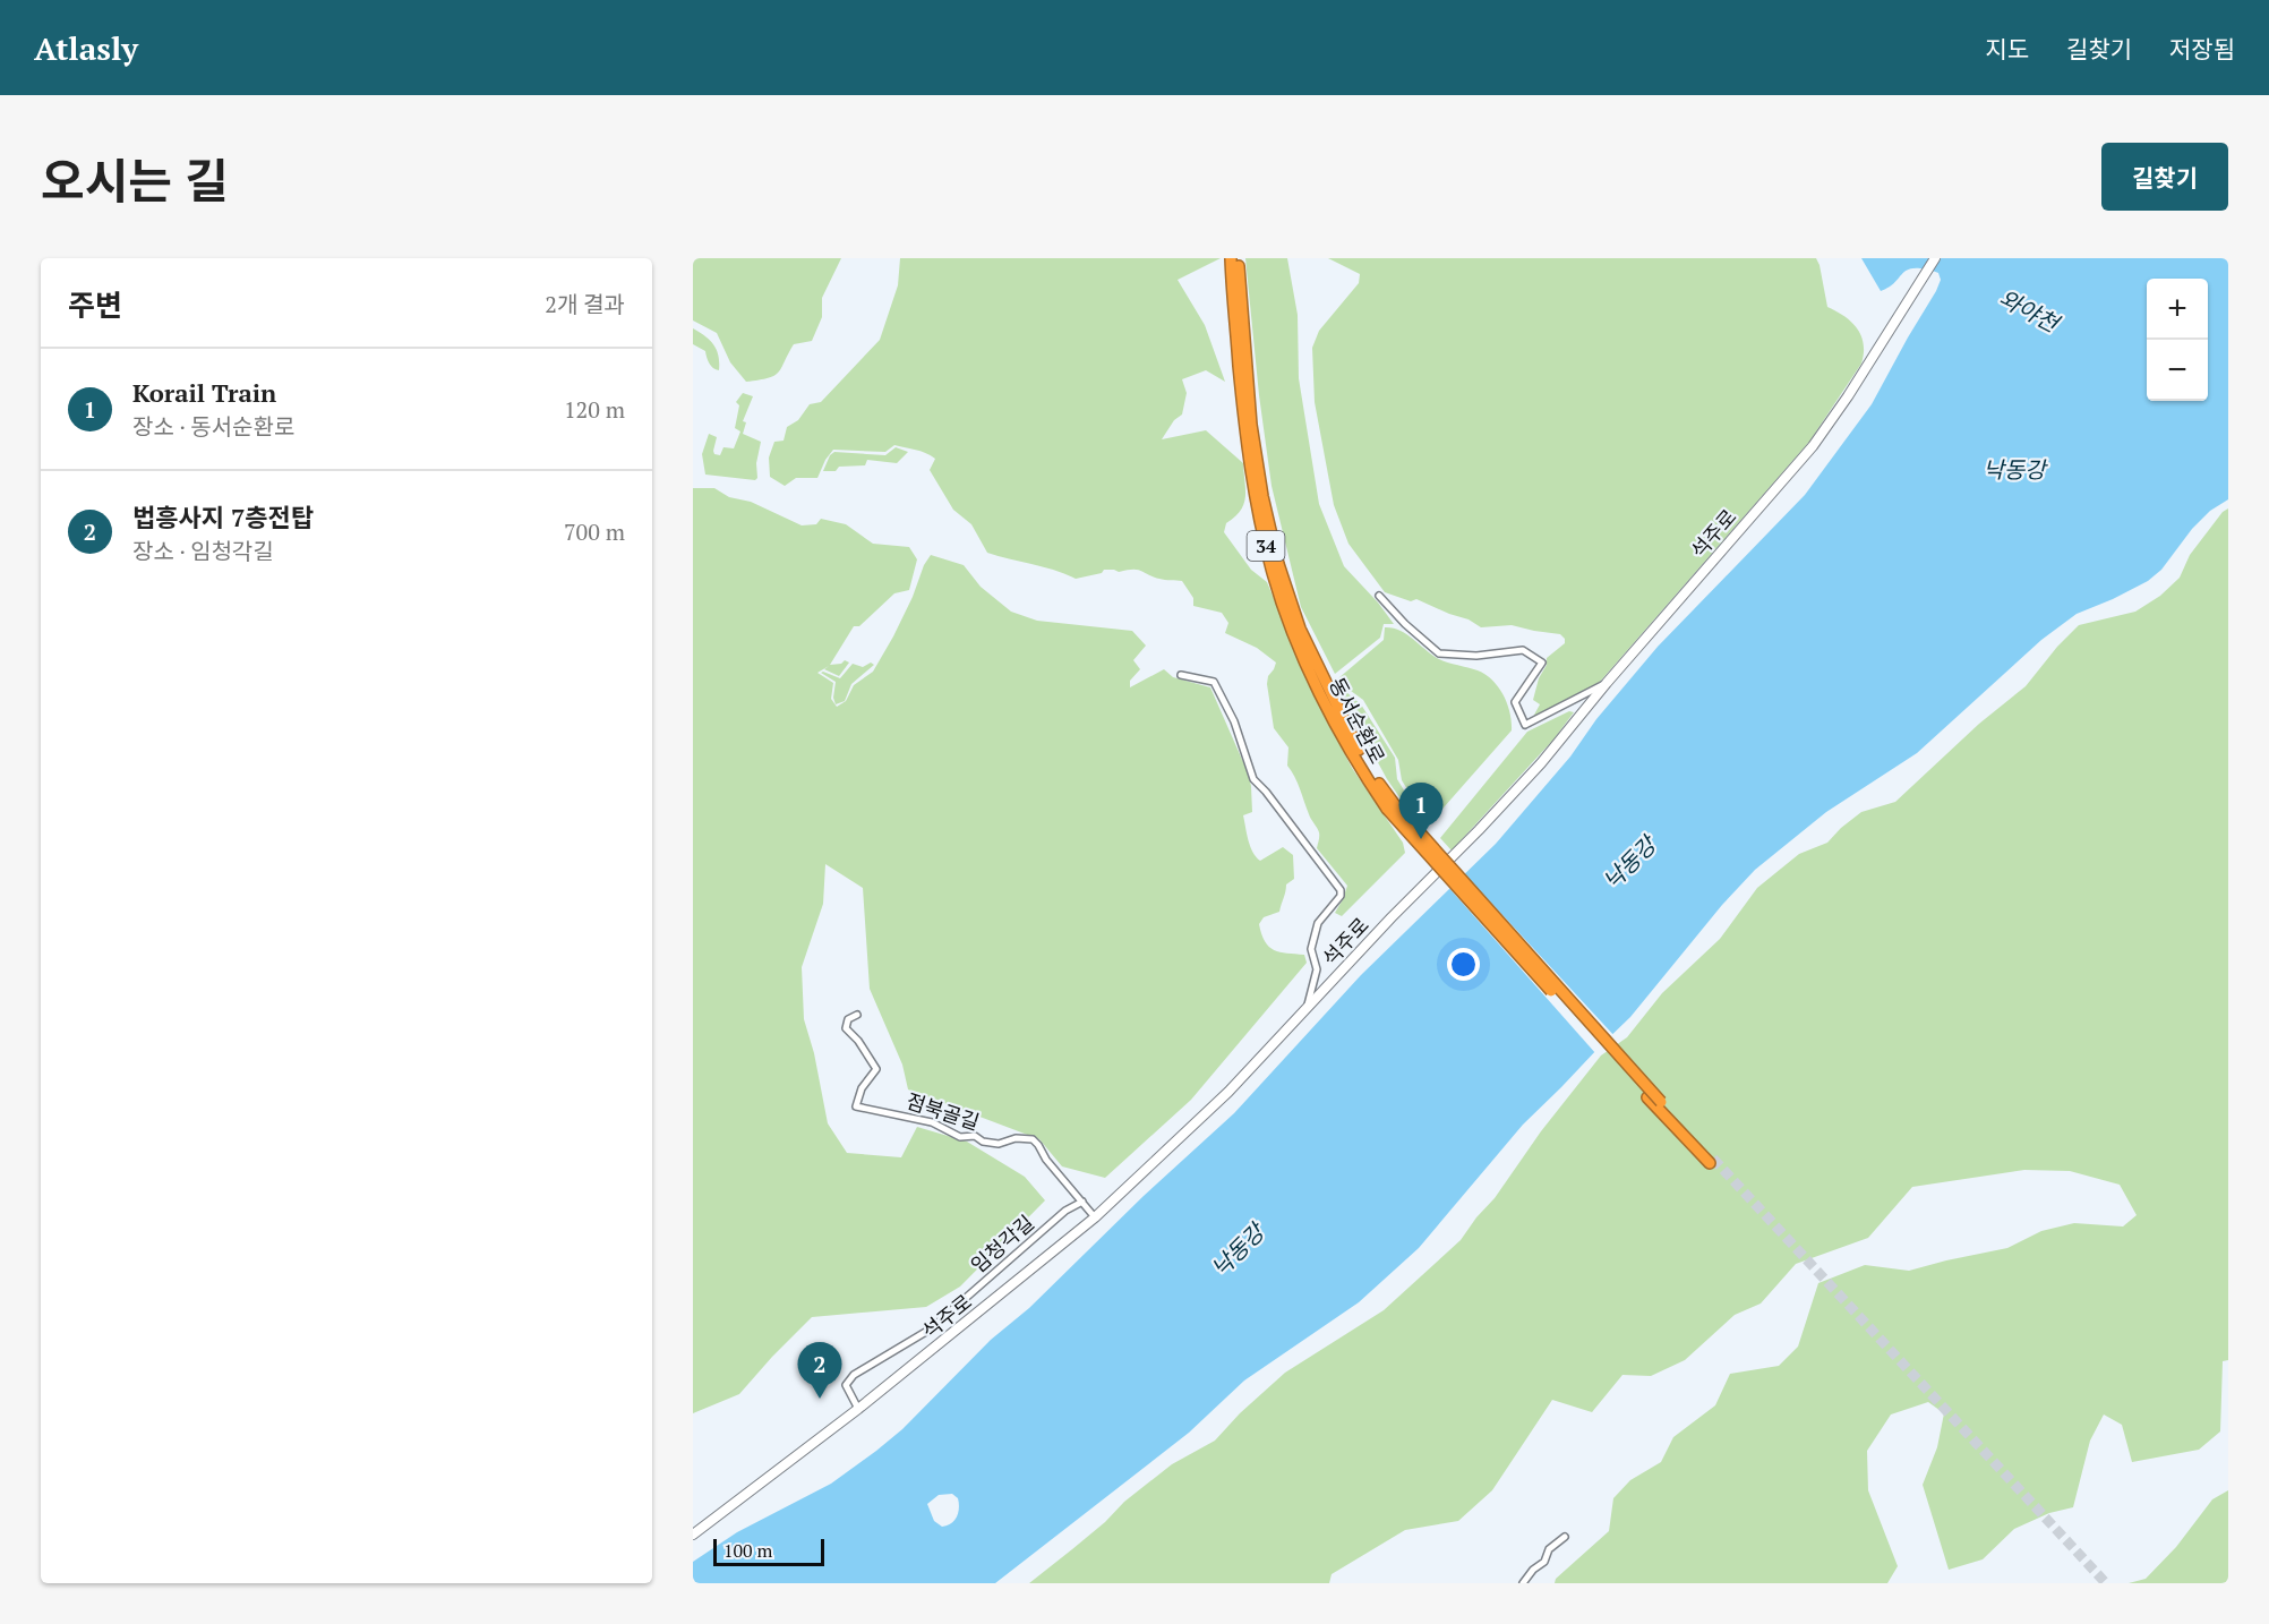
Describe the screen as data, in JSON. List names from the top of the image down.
{
  "streets": {
    "highway": ["34", "동서순환로"],
    "street": ["석주로", "점북골길", "임청각길"]
  },
  "crossings": [
    ["석주로", "점북골길"],
    ["석주로", "임청각길"],
    ["점북골길", "임청각길"]
  ],
  "water": ["와야천", "낙동강"],
  "scale_bar": "100 m",
  "page": {
    "header": "Atlasly",
    "nav": ["지도", "길찾기", "저장됨"],
    "title": "오시는 길",
    "buttons": "길찾기",
    "heading": ["주변", "2개 결과"],
    "map_buttons": ["+", "−"],
    "list": [
      {
        "mark": "1",
        "name": "Korail Train",
        "note": "장소 · 동서순환로",
        "value": "120 m"
      },
      {
        "mark": "2",
        "name": "법흥사지 7층전탑",
        "note": "장소 · 임청각길",
        "value": "700 m"
      }
    ],
    "pins": ["1", "2"],
    "scale": "100 m"
  }
}
